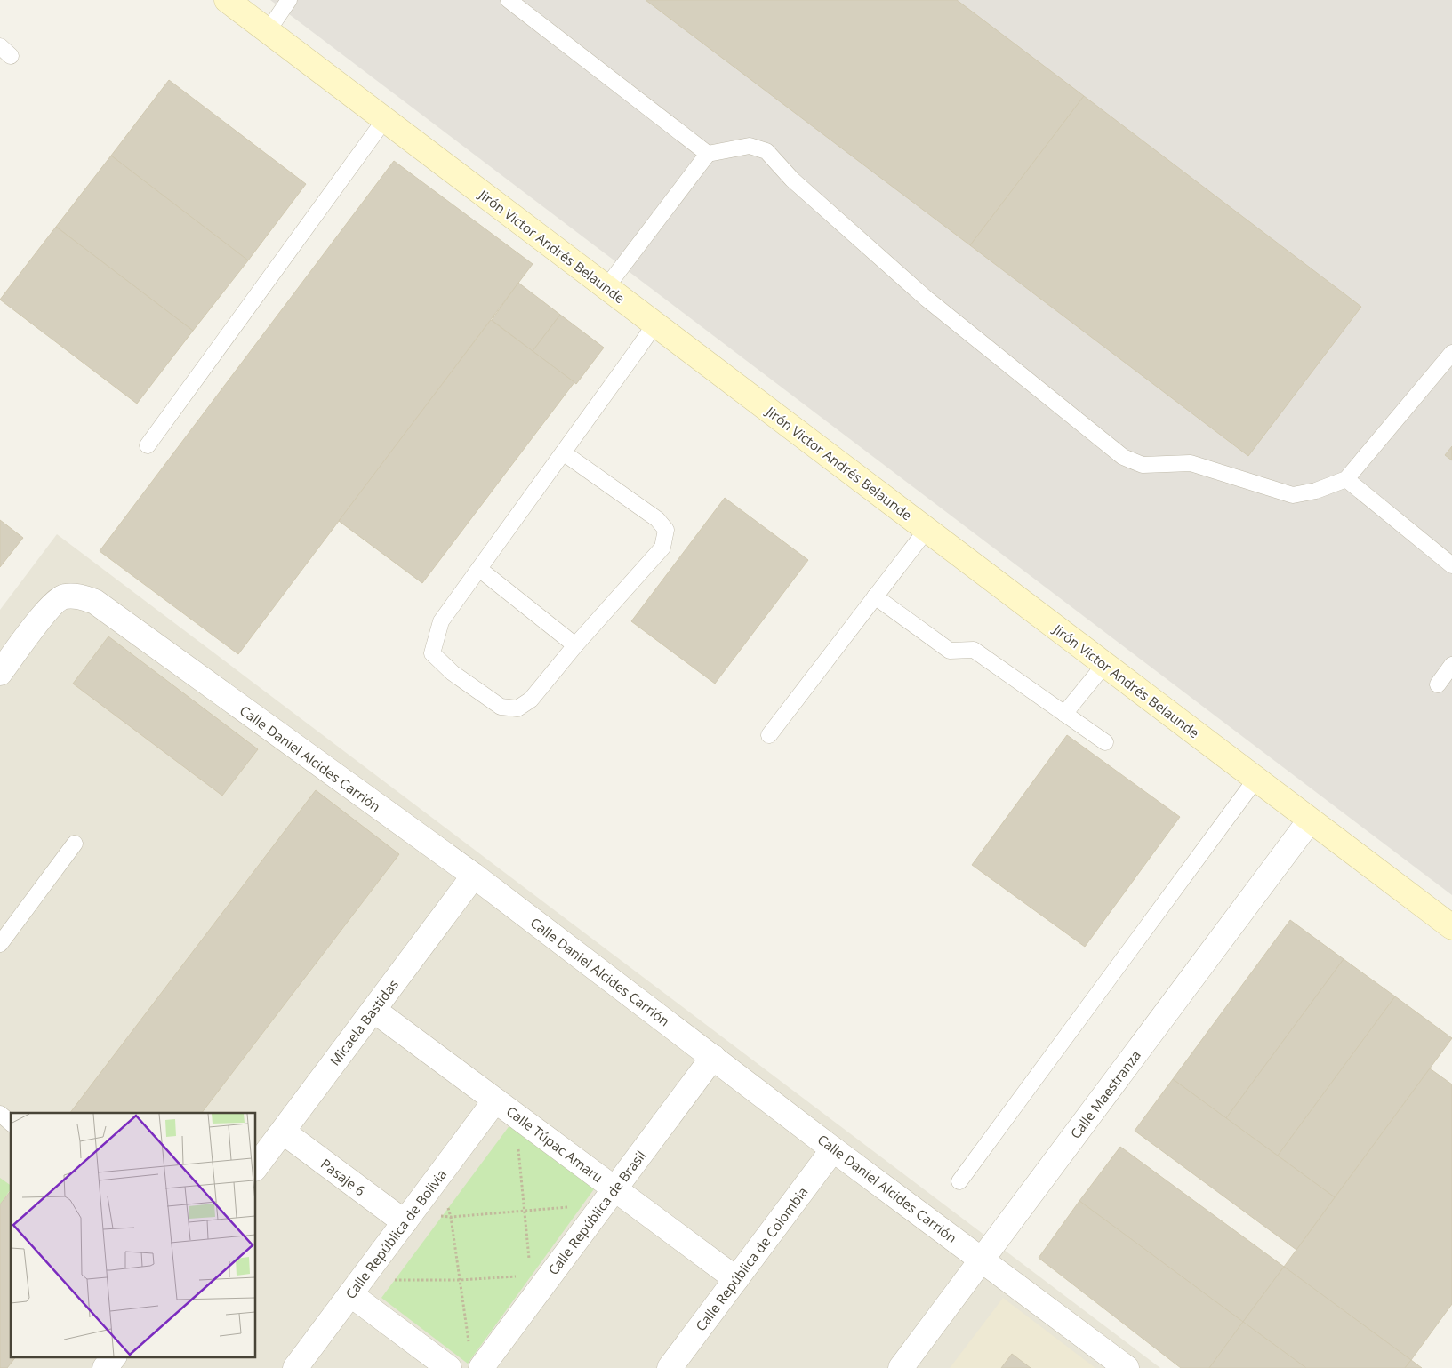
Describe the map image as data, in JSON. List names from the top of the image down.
{
  "streets": {
    "street": [
      "Jirón Victor Andrés Belaunde",
      "Calle Daniel Alcides Carrión",
      "Micaela Bastidas",
      "Calle Maestranza",
      "Calle Túpac Amaru",
      "Pasaje 6",
      "Calle República de Brasil",
      "Calle República de Bolivia",
      "Calle República de Colombia"
    ]
  },
  "crossings": [
    ["Jirón Victor Andrés Belaunde", "Calle Maestranza"],
    ["Calle Daniel Alcides Carrión", "Micaela Bastidas"],
    ["Calle Daniel Alcides Carrión", "Calle Maestranza"],
    ["Calle Daniel Alcides Carrión", "Calle República de Brasil"],
    ["Calle Daniel Alcides Carrión", "Calle República de Colombia"],
    ["Micaela Bastidas", "Calle Túpac Amaru"],
    ["Micaela Bastidas", "Pasaje 6"],
    ["Calle Túpac Amaru", "Calle República de Brasil"],
    ["Calle Túpac Amaru", "Calle República de Bolivia"],
    ["Calle Túpac Amaru", "Calle República de Colombia"],
    ["Pasaje 6", "Calle República de Bolivia"]
  ]
}
